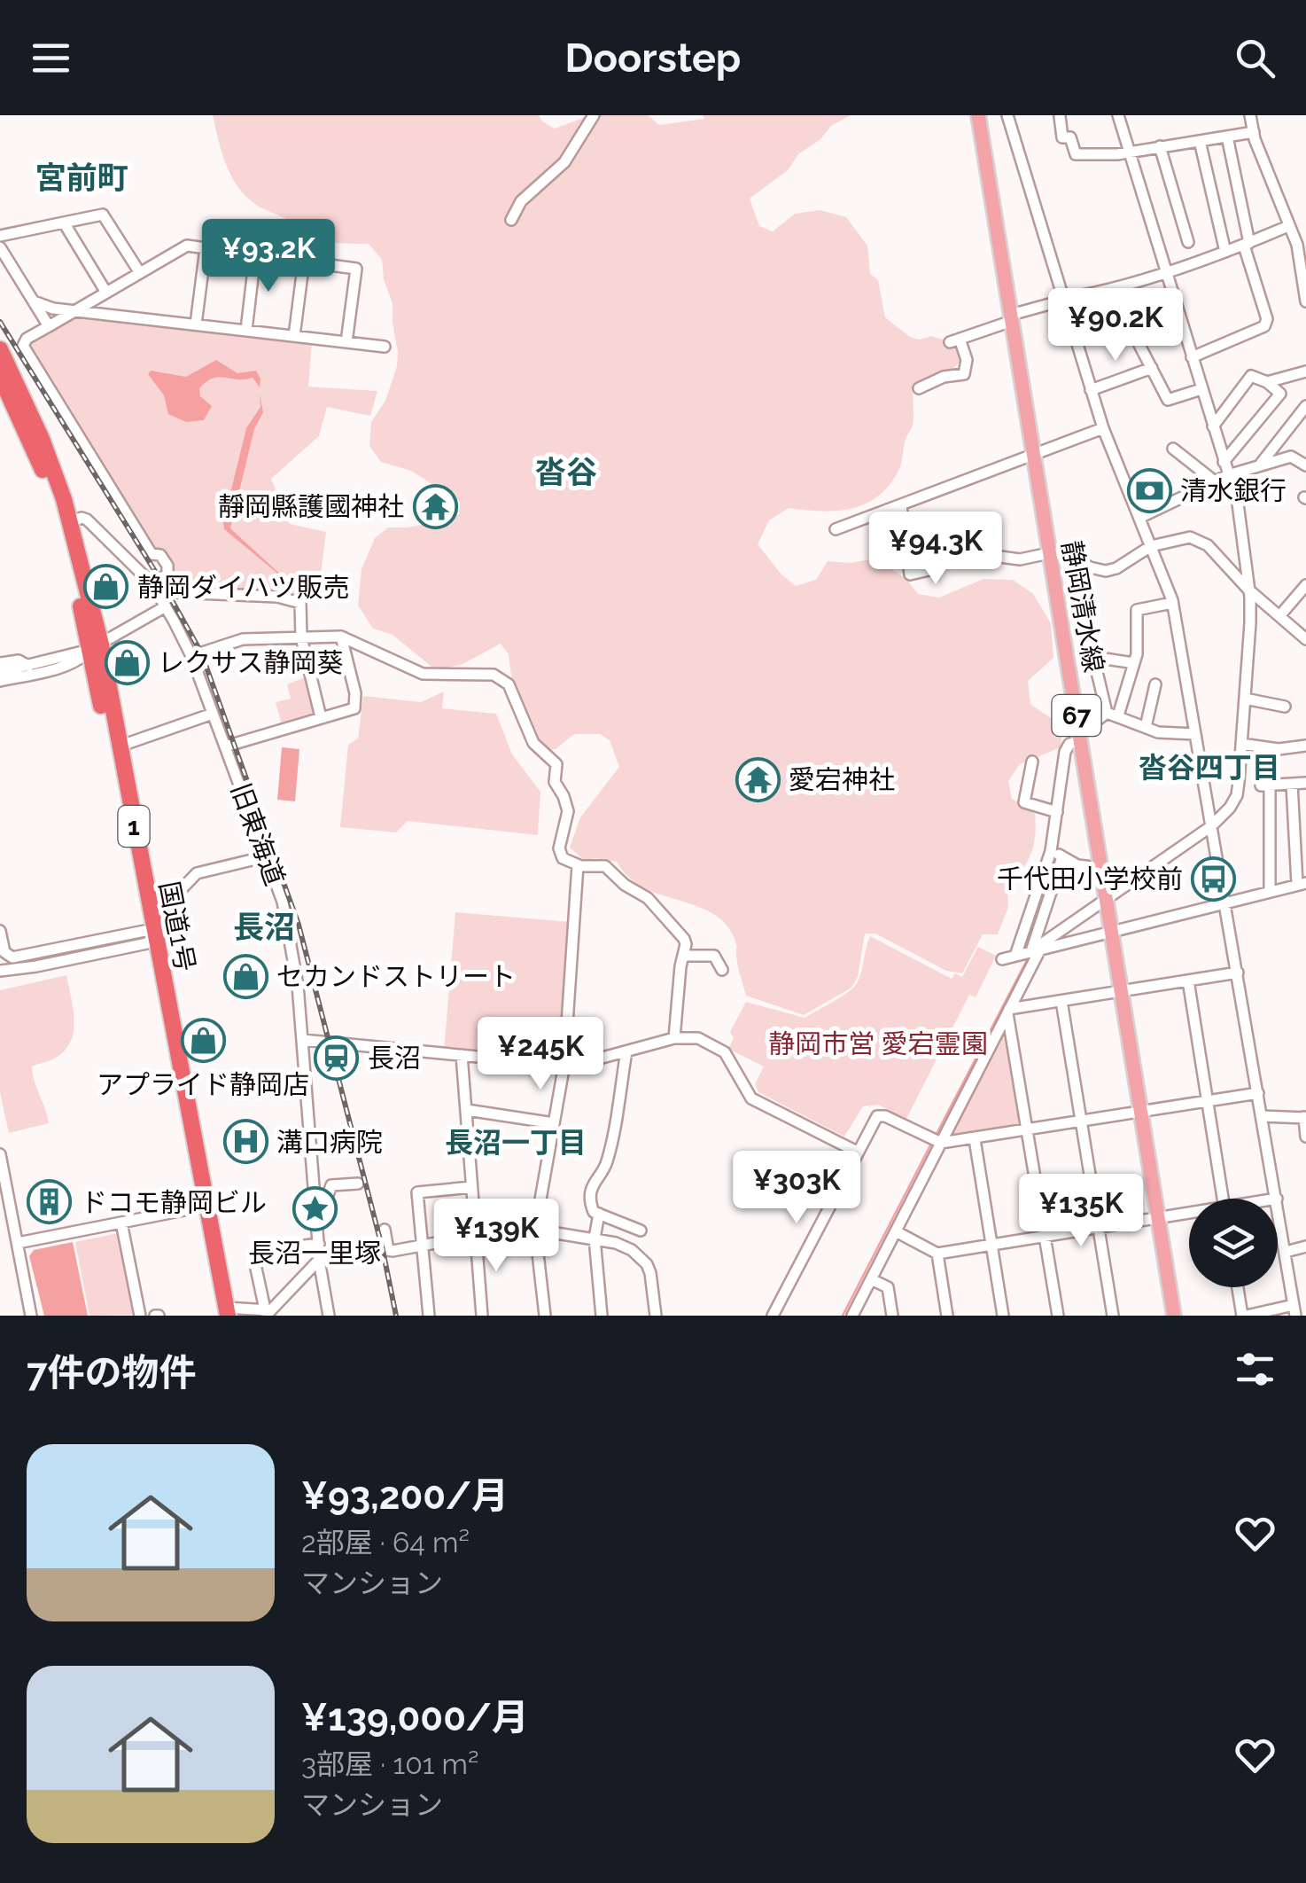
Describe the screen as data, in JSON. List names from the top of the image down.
{
  "streets": {
    "highway": ["1", "国道1号"],
    "main road": ["静岡清水線", "67"],
    "street": ["旧東海道"]
  },
  "crossings": [
    ["旧東海道", "国道1号"]
  ],
  "districts": [
    "宮前町",
    "沓谷",
    "沓谷四丁目",
    "長沼",
    "長沼一丁目"
  ],
  "parks": ["静岡市営 愛宕霊園"],
  "places": {
    "bank": ["清水銀行"],
    "temple": ["靜岡縣護國神社", "愛宕神社"],
    "shop": [
      "静岡ダイハツ販売",
      "レクサス静岡葵",
      "セカンドストリート",
      "アプライド静岡店"
    ],
    "bus stop": ["千代田小学校前"],
    "station": ["長沼"],
    "hospital": ["溝口病院"],
    "building": ["ドコモ静岡ビル"],
    "place": ["長沼一里塚"]
  },
  "page": {
    "header": "Doorstep",
    "price": [
      "¥93.2K",
      "¥90.2K",
      "¥94.3K",
      "¥245K",
      "¥303K",
      "¥135K",
      "¥139K"
    ],
    "heading": "7件の物件",
    "list": [
      {
        "name": "¥93,200/月",
        "note": "2部屋 · 64 m² · マンション"
      },
      {
        "name": "¥139,000/月",
        "note": "3部屋 · 101 m² · マンション"
      }
    ]
  }
}
